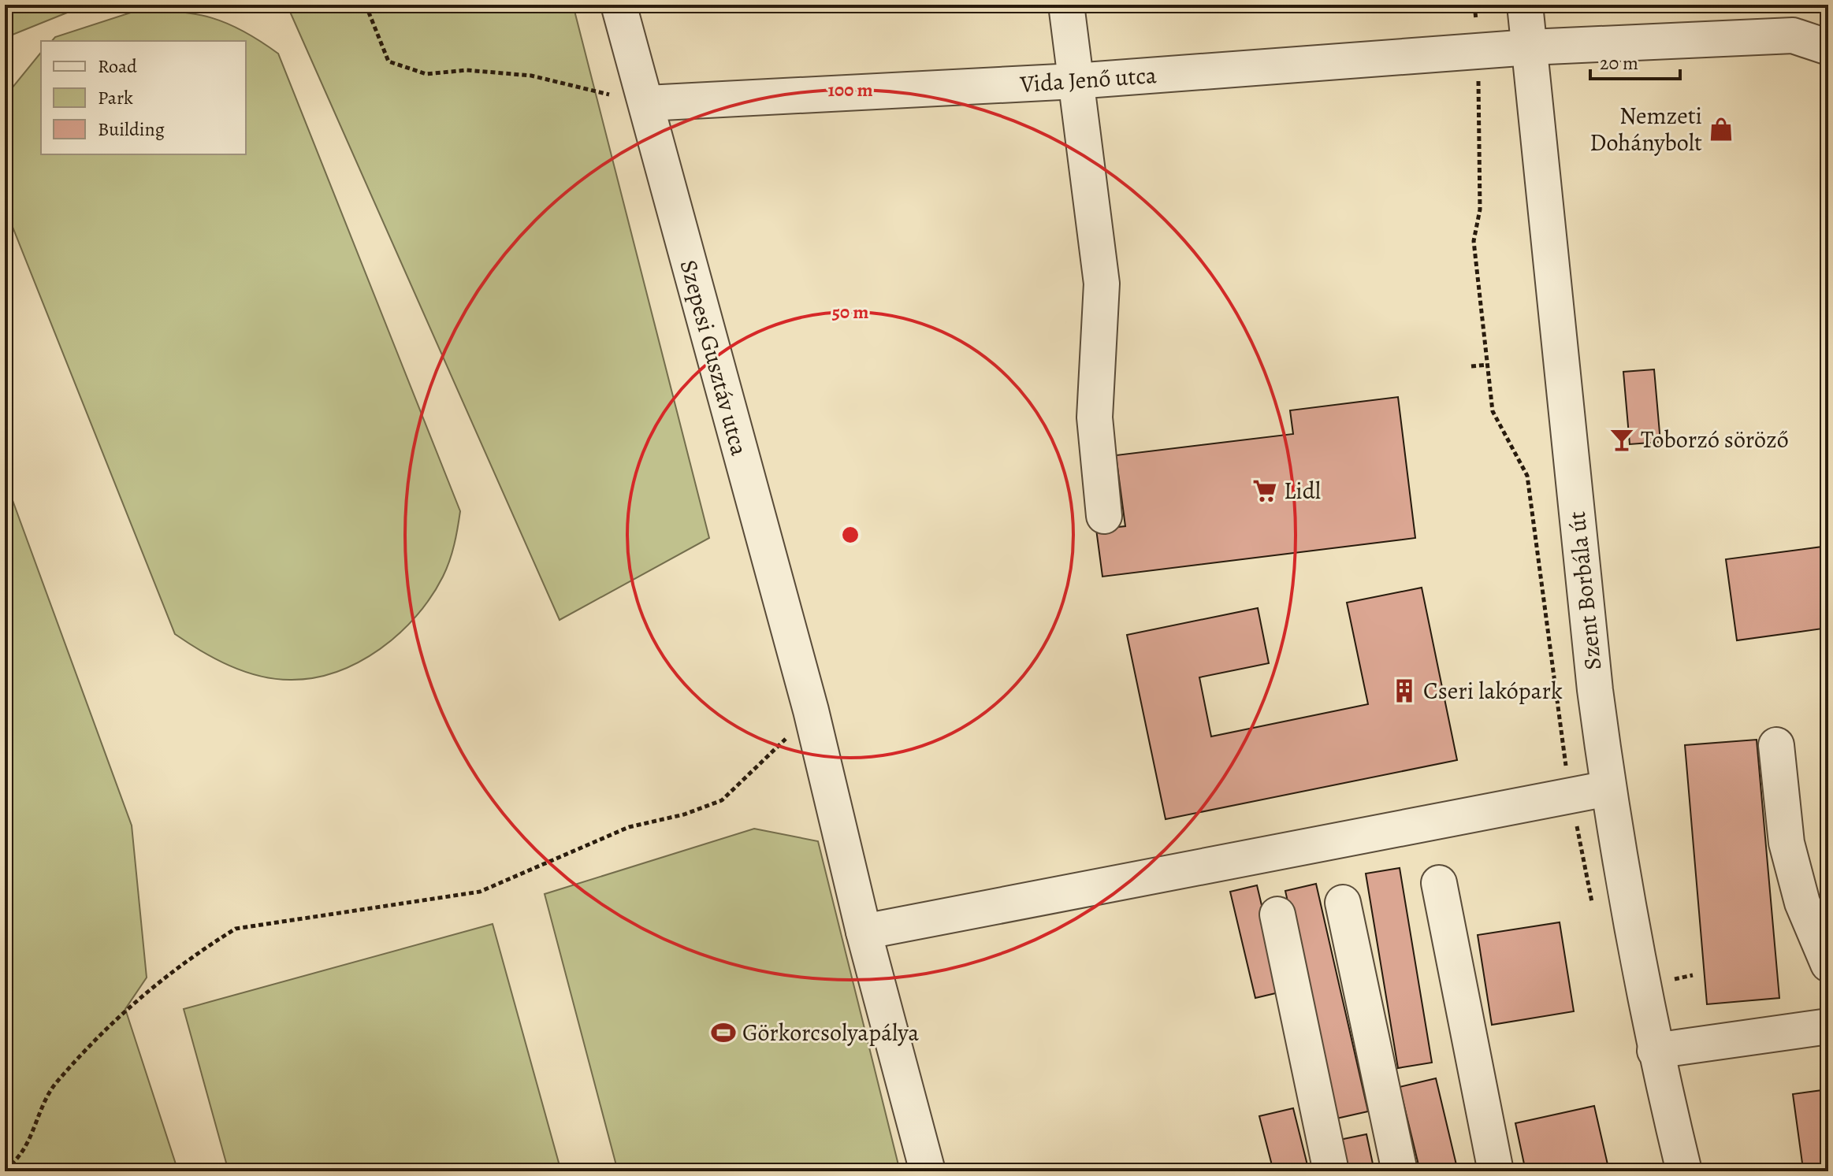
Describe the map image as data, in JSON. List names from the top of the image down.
{
  "streets": {
    "street": ["Vida Jenő utca", "Szepesi Gusztáv utca", "Szent Borbála út"]
  },
  "crossings": [
    ["Vida Jenő utca", "Szepesi Gusztáv utca"],
    ["Vida Jenő utca", "Szent Borbála út"]
  ],
  "places": {
    "shop": ["Nemzeti Dohánybolt"],
    "bar": ["Toborzó söröző"],
    "supermarket": ["Lidl"],
    "building": ["Cseri lakópark"],
    "sports": ["Görkorcsolyapálya"]
  },
  "legend": ["Road", "Park", "Building"],
  "scale_bar": "20 m",
  "rings": ["100 m", "50 m"]
}
